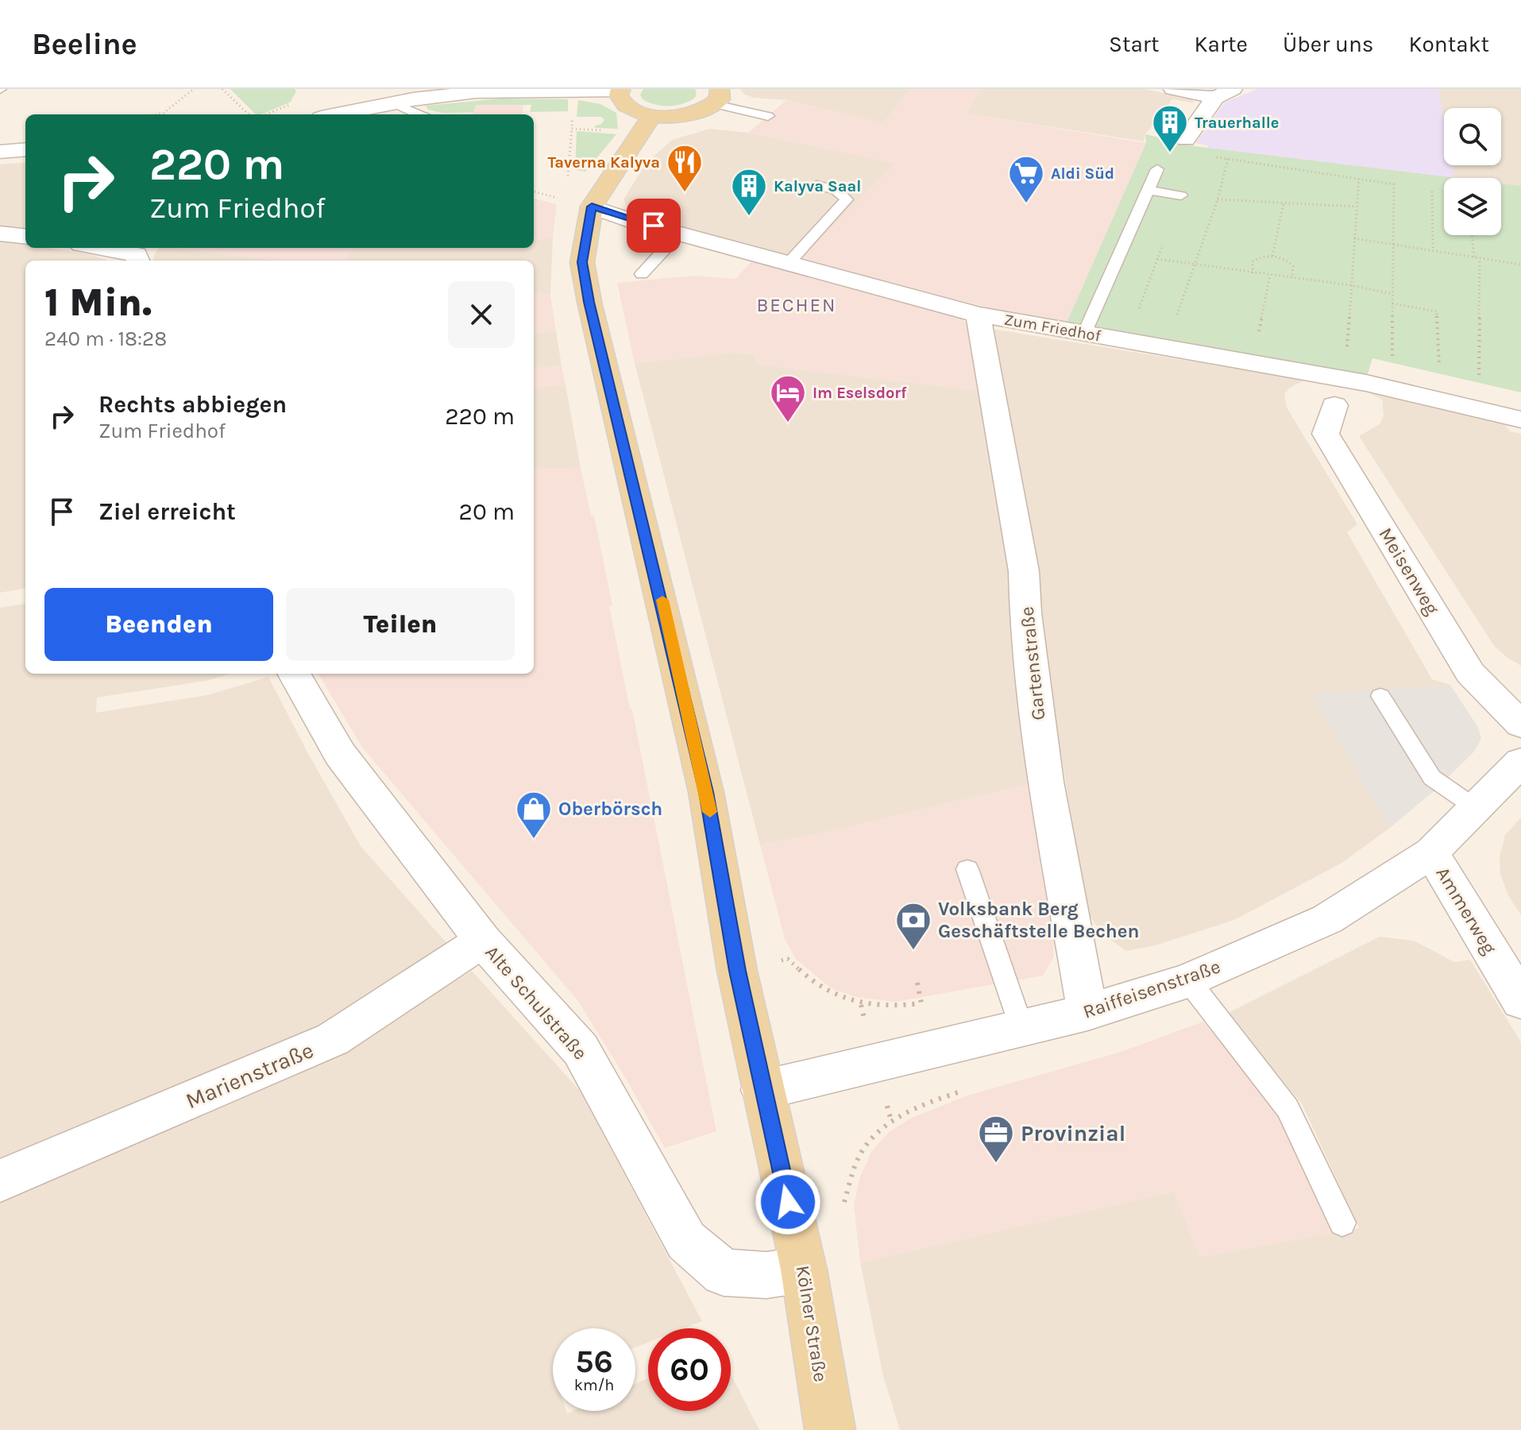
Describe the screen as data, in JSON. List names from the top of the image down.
{
  "streets": {
    "main road": ["Kölner Straße"],
    "street": [
      "Zum Friedhof",
      "Meisenweg",
      "Gartenstraße",
      "Ammerweg",
      "Raiffeisenstraße",
      "Alte Schulstraße",
      "Marienstraße"
    ]
  },
  "crossings": [
    ["Zum Friedhof", "Gartenstraße"],
    ["Zum Friedhof", "Kölner Straße"],
    ["Gartenstraße", "Raiffeisenstraße"],
    ["Ammerweg", "Raiffeisenstraße"],
    ["Raiffeisenstraße", "Kölner Straße"],
    ["Alte Schulstraße", "Marienstraße"],
    ["Alte Schulstraße", "Kölner Straße"]
  ],
  "districts": ["BECHEN"],
  "places": {
    "building": ["Trauerhalle", "Kalyva Saal"],
    "restaurant": ["Taverna Kalyva"],
    "supermarket": ["Aldi Süd"],
    "hotel": ["Im Eselsdorf"],
    "shop": ["Oberbörsch"],
    "bank": ["Volksbank Berg Geschäftstelle Bechen"],
    "office": ["Provinzial"]
  },
  "page": {
    "header": "Beeline",
    "nav": [
      "Start",
      "Karte",
      "Über uns",
      "Kontakt"
    ],
    "turn": ["220 m", "Zum Friedhof"],
    "heading": ["1 Min.", "240 m · 18:28"],
    "list": [
      {
        "name": "Rechts abbiegen",
        "note": "Zum Friedhof",
        "value": "220 m"
      },
      {
        "name": "Ziel erreicht",
        "value": "20 m"
      }
    ],
    "buttons": ["Beenden", "Teilen"],
    "speed": "56 km/h",
    "limit": "60"
  }
}
